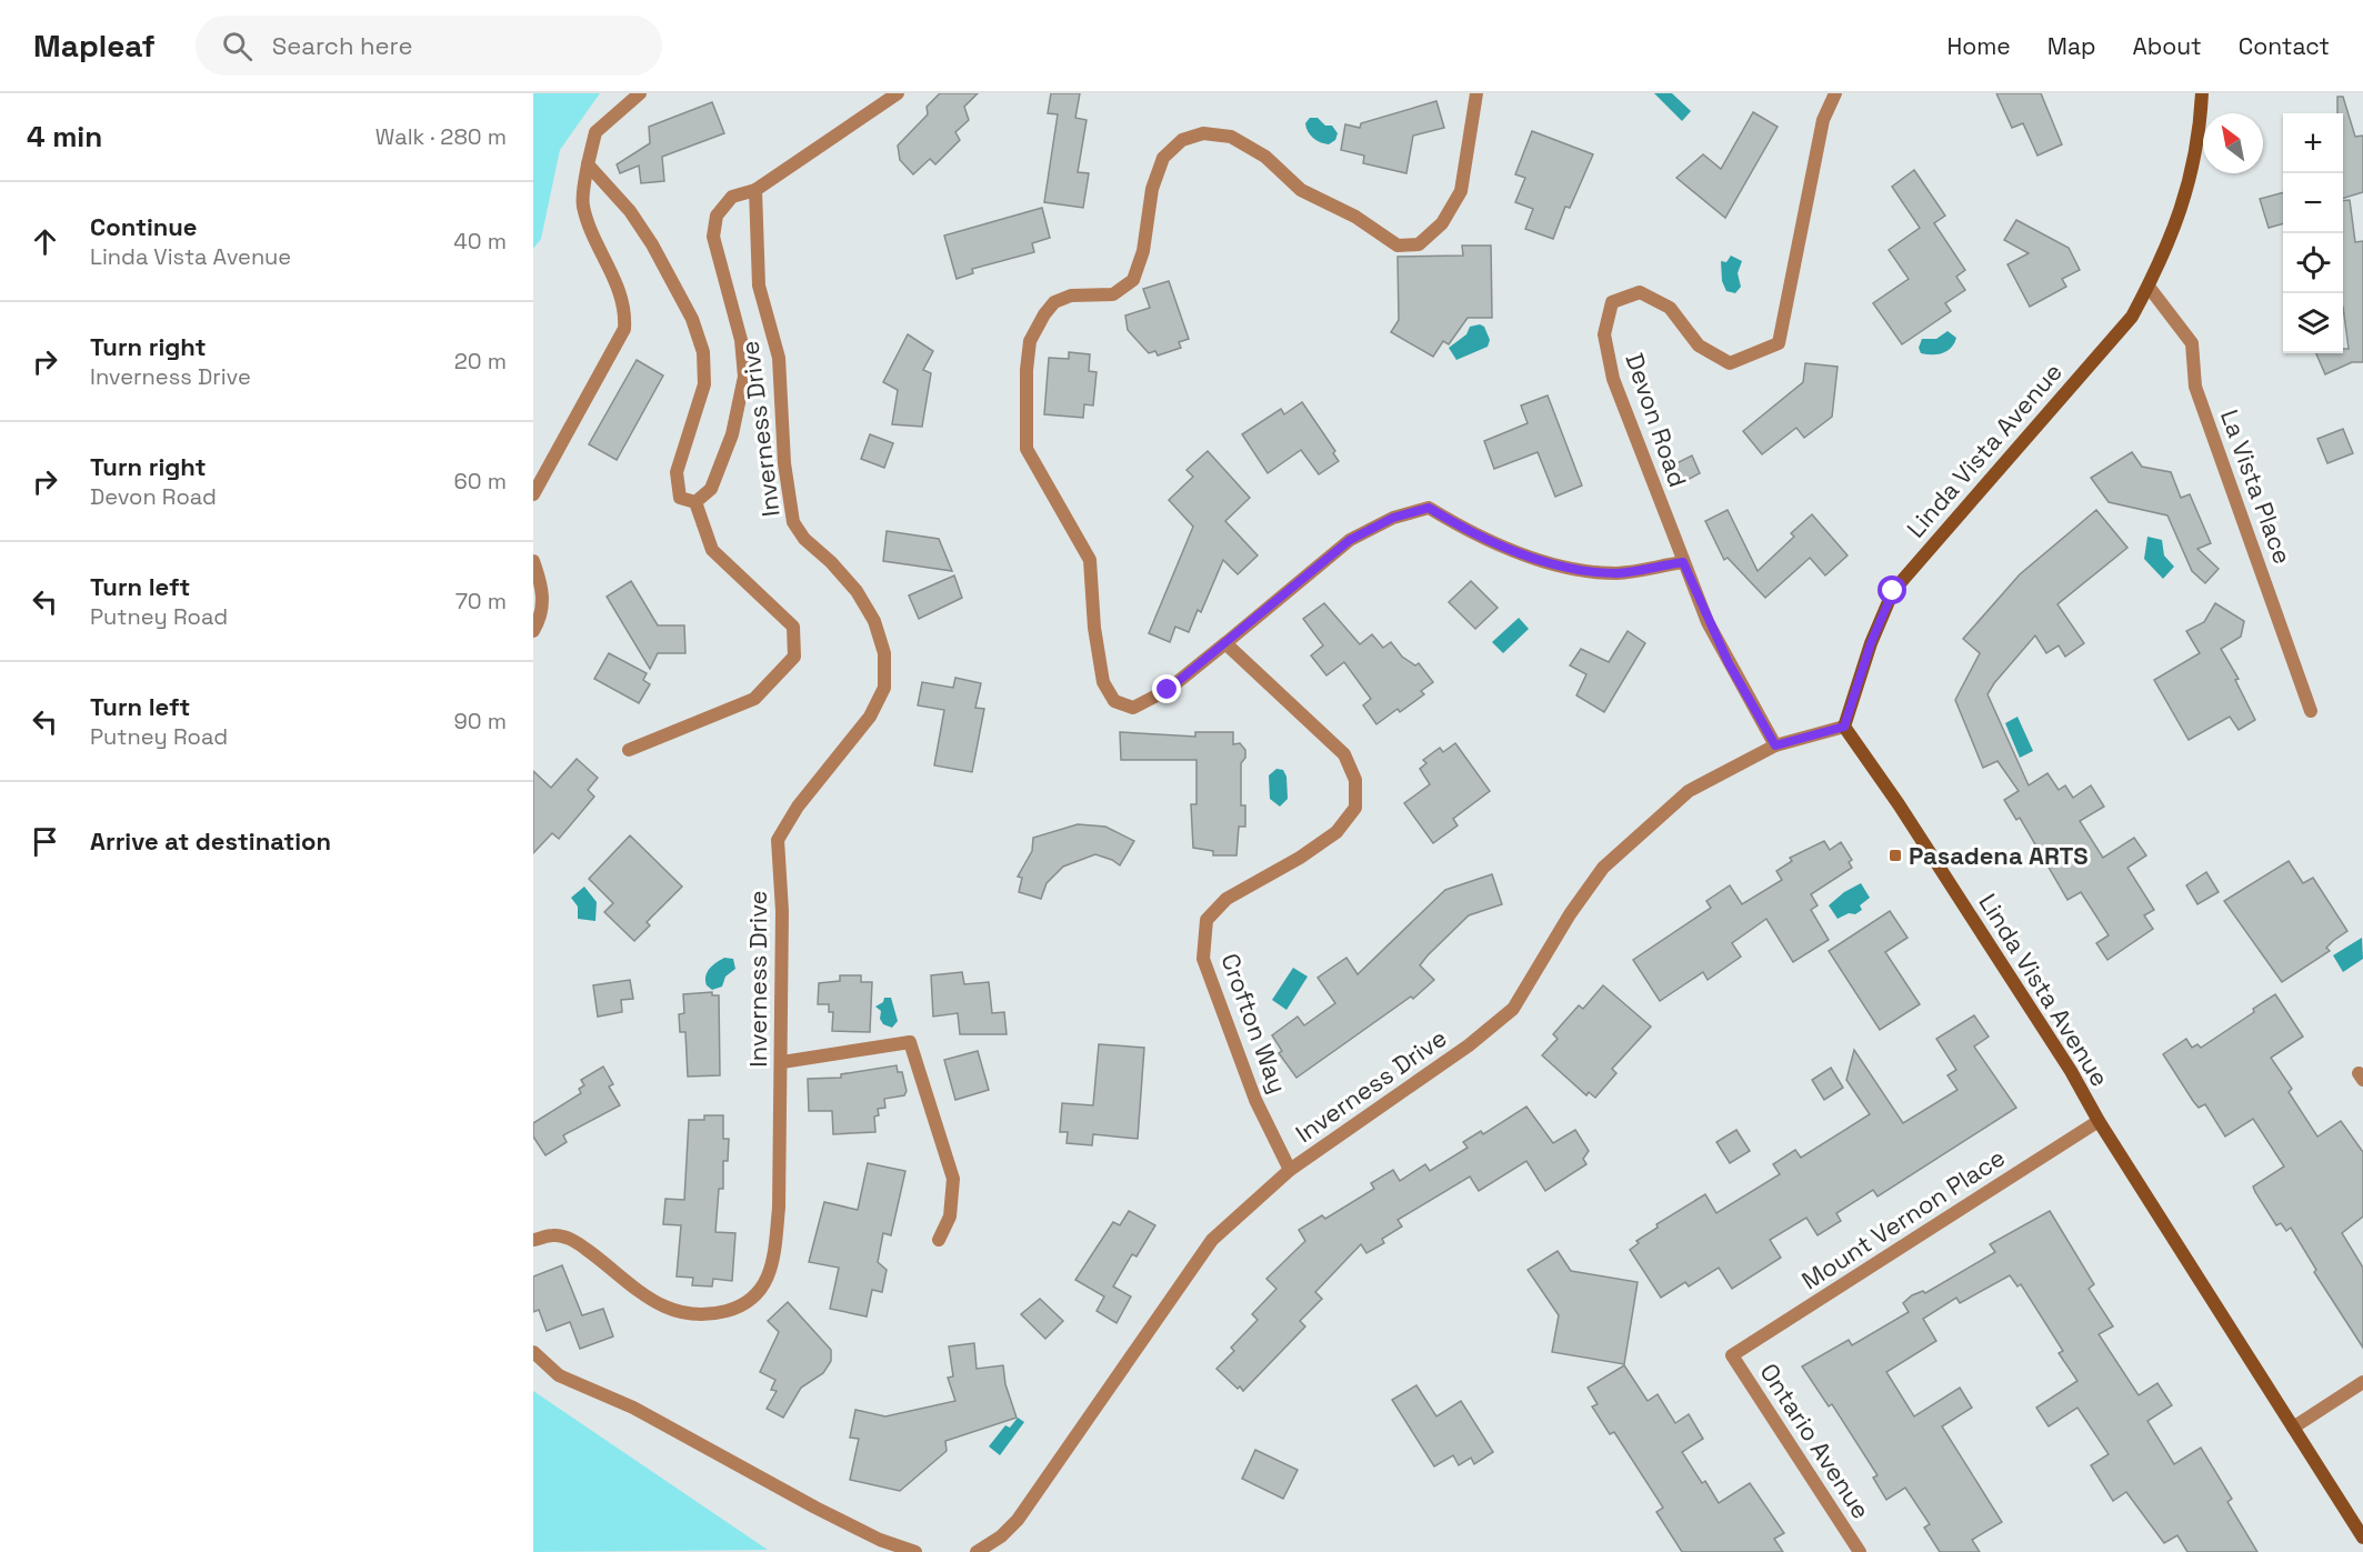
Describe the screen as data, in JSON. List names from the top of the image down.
{
  "streets": {
    "main road": ["Linda Vista Avenue"],
    "street": [
      "Devon Road",
      "Inverness Drive",
      "La Vista Place",
      "Crofton Way",
      "Mount Vernon Place",
      "Ontario Avenue"
    ]
  },
  "crossings": [
    ["Devon Road", "Inverness Drive"],
    ["Inverness Drive", "Linda Vista Avenue"],
    ["Inverness Drive", "Crofton Way"],
    ["Linda Vista Avenue", "La Vista Place"],
    ["Linda Vista Avenue", "Mount Vernon Place"],
    ["Mount Vernon Place", "Ontario Avenue"]
  ],
  "places": {
    "transit": ["Pasadena ARTS"]
  },
  "north": "top left",
  "page": {
    "header": "Mapleaf",
    "search": "Search here",
    "nav": [
      "Home",
      "Map",
      "About",
      "Contact"
    ],
    "heading": ["4 min", "Walk · 280 m"],
    "map_buttons": ["+", "−"],
    "list": [
      ["Continue", "Linda Vista Avenue", "40 m"],
      ["Turn right", "Inverness Drive", "20 m"],
      ["Turn right", "Devon Road", "60 m"],
      ["Turn left", "Putney Road", "70 m"],
      ["Turn left", "Putney Road", "90 m"],
      "Arrive at destination"
    ]
  }
}
